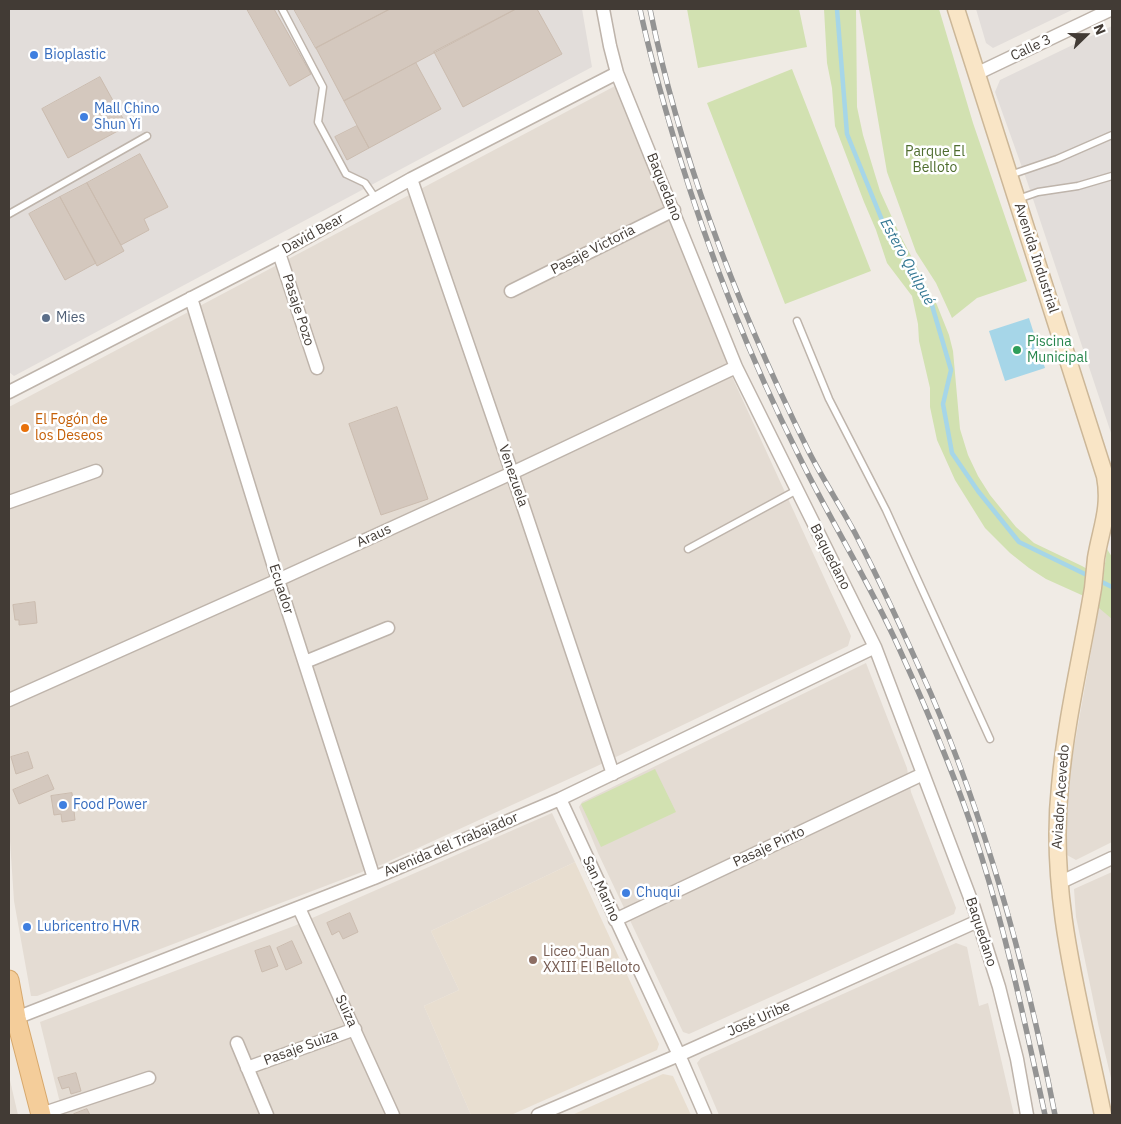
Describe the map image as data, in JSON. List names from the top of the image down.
{
  "streets": {
    "main road": ["Avenida Industrial", "Aviador Acevedo"],
    "street": [
      "Calle 3",
      "Baquedano",
      "David Bear",
      "Pasaje Victoria",
      "Pasaje Pozo",
      "Venezuela",
      "Araus",
      "Ecuador",
      "Avenida del Trabajador",
      "Pasaje Pinto",
      "San Marino",
      "Suiza",
      "José Uribe",
      "Pasaje Suiza"
    ]
  },
  "crossings": [
    ["Calle 3", "Avenida Industrial"],
    ["Baquedano", "David Bear"],
    ["Baquedano", "Pasaje Victoria"],
    ["Baquedano", "Araus"],
    ["Baquedano", "Avenida del Trabajador"],
    ["Baquedano", "Pasaje Pinto"],
    ["Baquedano", "José Uribe"],
    ["David Bear", "Pasaje Pozo"],
    ["David Bear", "Venezuela"],
    ["David Bear", "Ecuador"],
    ["Avenida Industrial", "Aviador Acevedo"],
    ["Venezuela", "Araus"],
    ["Venezuela", "Avenida del Trabajador"],
    ["Araus", "Ecuador"],
    ["Ecuador", "Avenida del Trabajador"],
    ["Avenida del Trabajador", "San Marino"],
    ["Avenida del Trabajador", "Suiza"],
    ["Pasaje Pinto", "San Marino"],
    ["San Marino", "José Uribe"],
    ["Suiza", "Pasaje Suiza"]
  ],
  "water": ["Estero Quilpué"],
  "parks": ["Parque El Belloto"],
  "places": [
    "Bioplastic",
    "Mall Chino Shun Yi",
    "Mies",
    "Piscina Municipal",
    "El Fogón de los Deseos",
    "Food Power",
    "Chuqui",
    "Lubricentro HVR",
    "Liceo Juan XXIII El Belloto"
  ],
  "north": "right"
}
